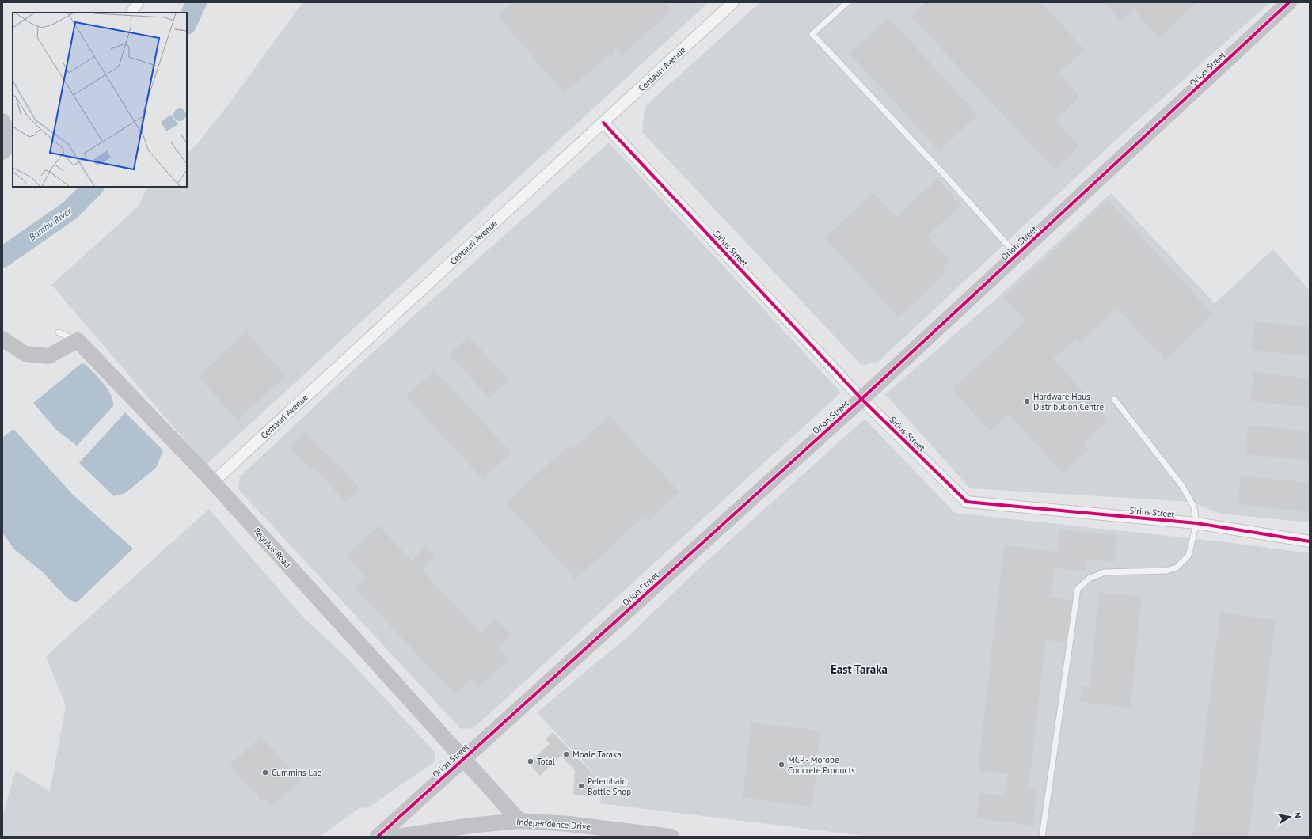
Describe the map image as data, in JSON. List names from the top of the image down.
{
  "streets": {
    "street": [
      "Centauri Avenue",
      "Orion Street",
      "Sirius Street",
      "Regulus Road",
      "Independence Drive"
    ]
  },
  "crossings": [
    ["Centauri Avenue", "Sirius Street"],
    ["Centauri Avenue", "Regulus Road"],
    ["Orion Street", "Sirius Street"],
    ["Orion Street", "Regulus Road"],
    ["Regulus Road", "Independence Drive"]
  ],
  "districts": ["East Taraka"],
  "water": ["Bumbu River"],
  "places": [
    "Hardware Haus Distribution Centre",
    "Moale Taraka",
    "Total",
    "MCP - Morobe Concrete Products",
    "Cummins Lae",
    "Pelemhain Bottle Shop"
  ],
  "north": "right"
}
